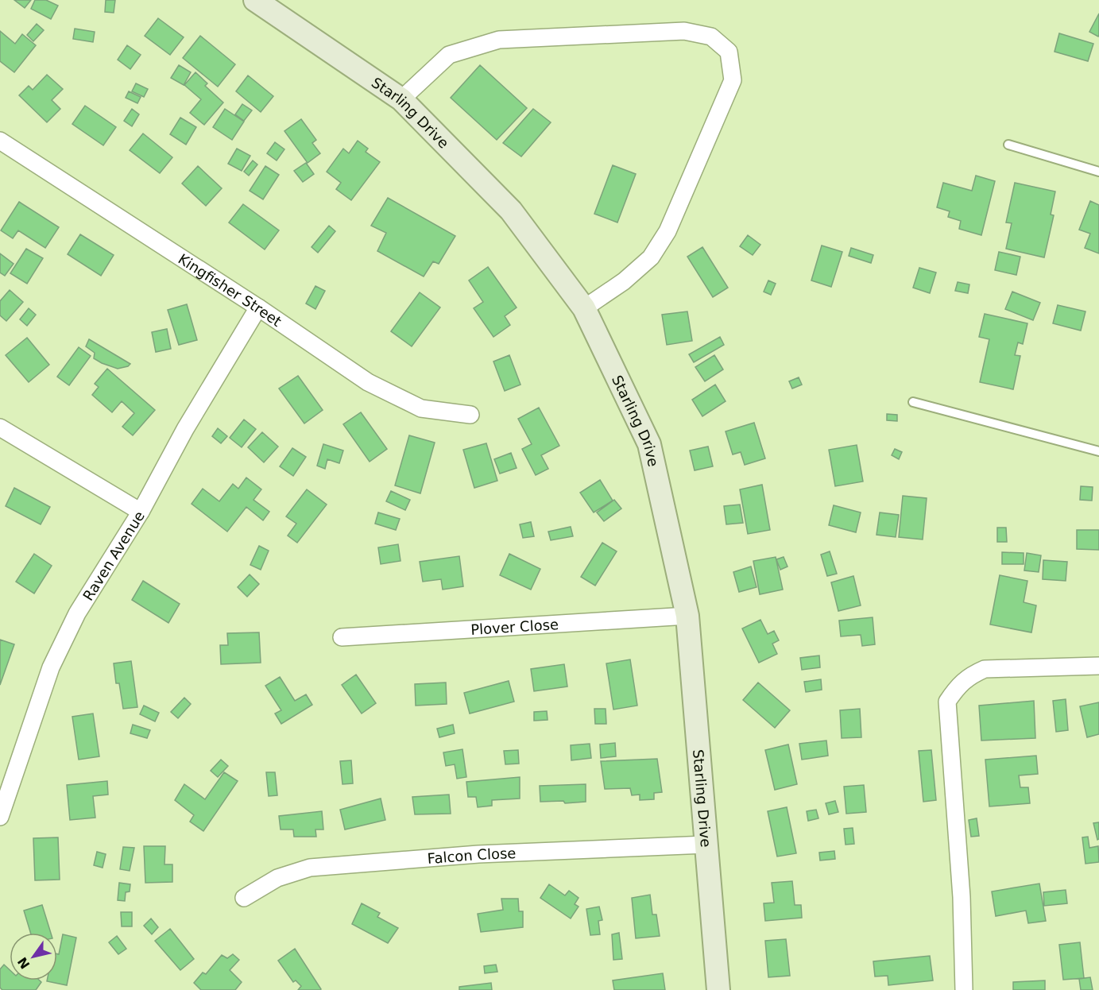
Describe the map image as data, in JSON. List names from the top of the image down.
{
  "streets": {
    "street": [
      "Starling Drive",
      "Kingfisher Street",
      "Raven Avenue",
      "Plover Close",
      "Falcon Close"
    ]
  },
  "crossings": [
    ["Starling Drive", "Plover Close"],
    ["Starling Drive", "Falcon Close"],
    ["Kingfisher Street", "Raven Avenue"]
  ],
  "north": "bottom left"
}
